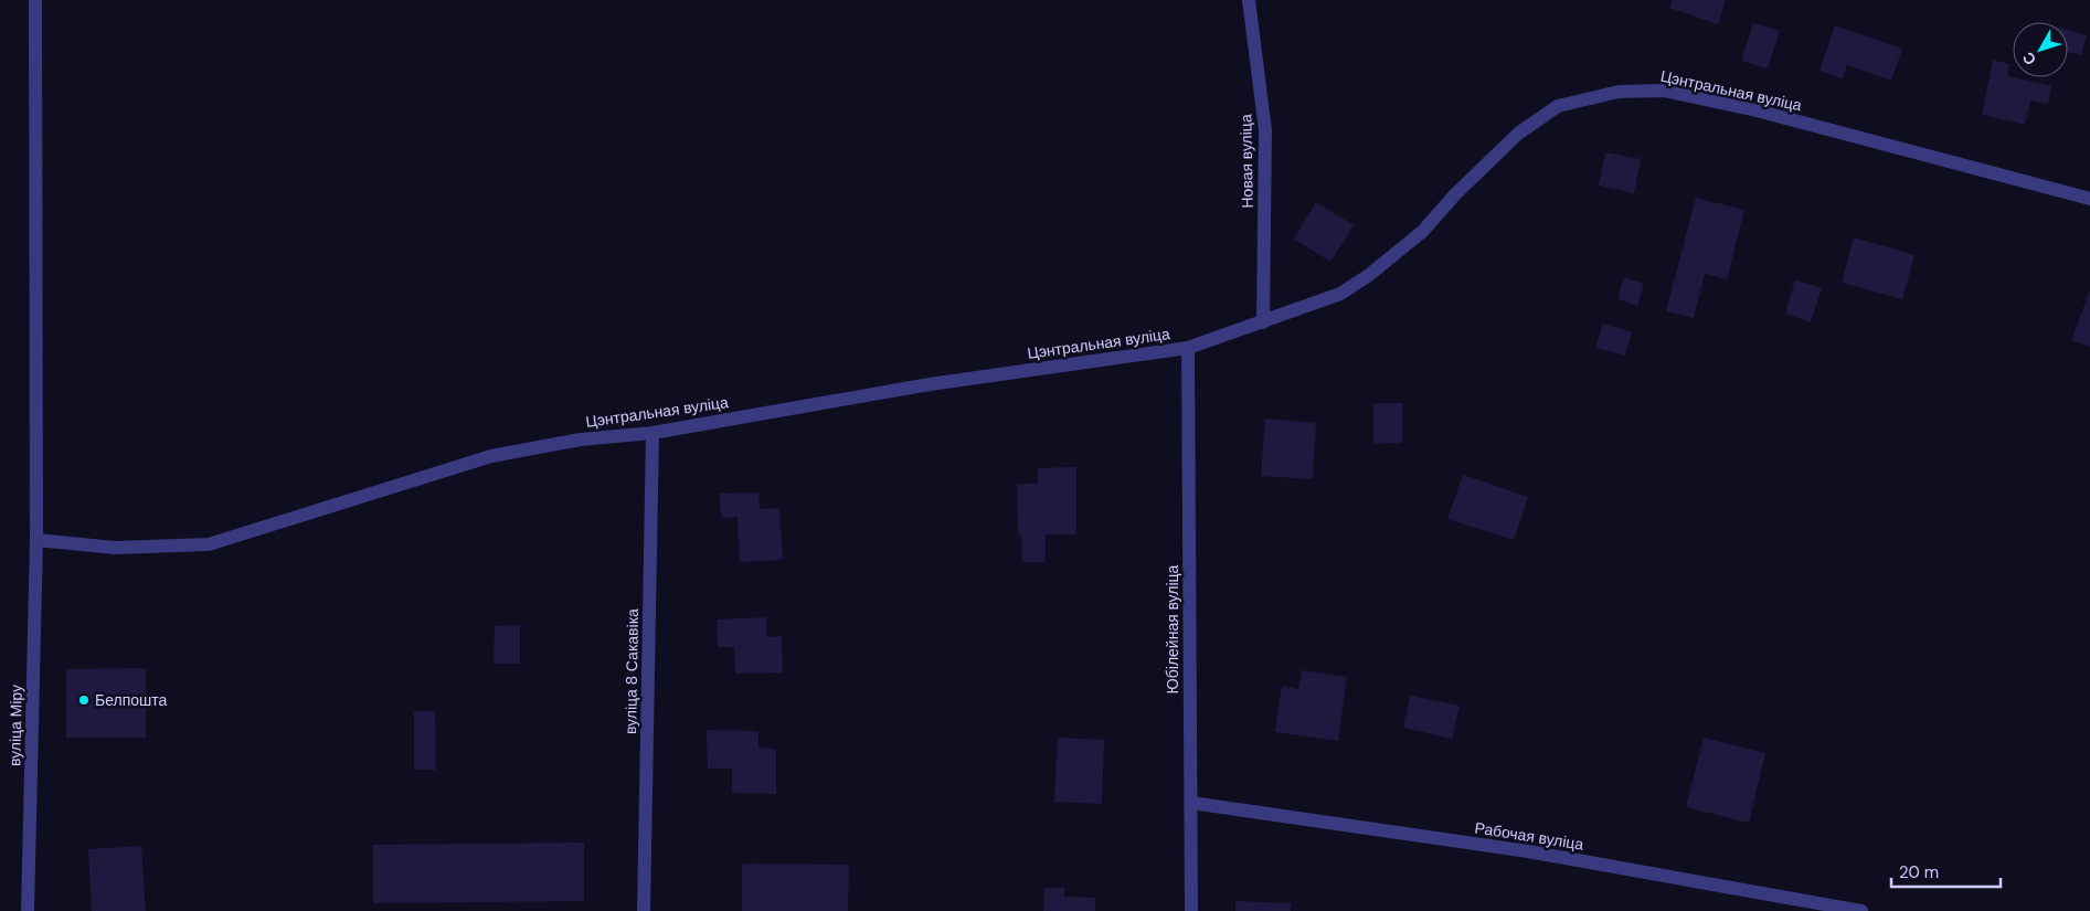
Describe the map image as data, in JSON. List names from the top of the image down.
{
  "streets": {
    "street": [
      "Цэнтральная вуліца",
      "Новая вуліца",
      "Юбілейная вуліца",
      "вуліца 8 Сакавіка",
      "вуліца Міру",
      "Рабочая вуліца"
    ]
  },
  "crossings": [
    ["Цэнтральная вуліца", "Новая вуліца"],
    ["Цэнтральная вуліца", "Юбілейная вуліца"],
    ["Цэнтральная вуліца", "вуліца 8 Сакавіка"],
    ["Цэнтральная вуліца", "вуліца Міру"],
    ["Юбілейная вуліца", "Рабочая вуліца"]
  ],
  "places": ["Белпошта"],
  "scale_bar": "20 m",
  "north": "bottom left"
}
